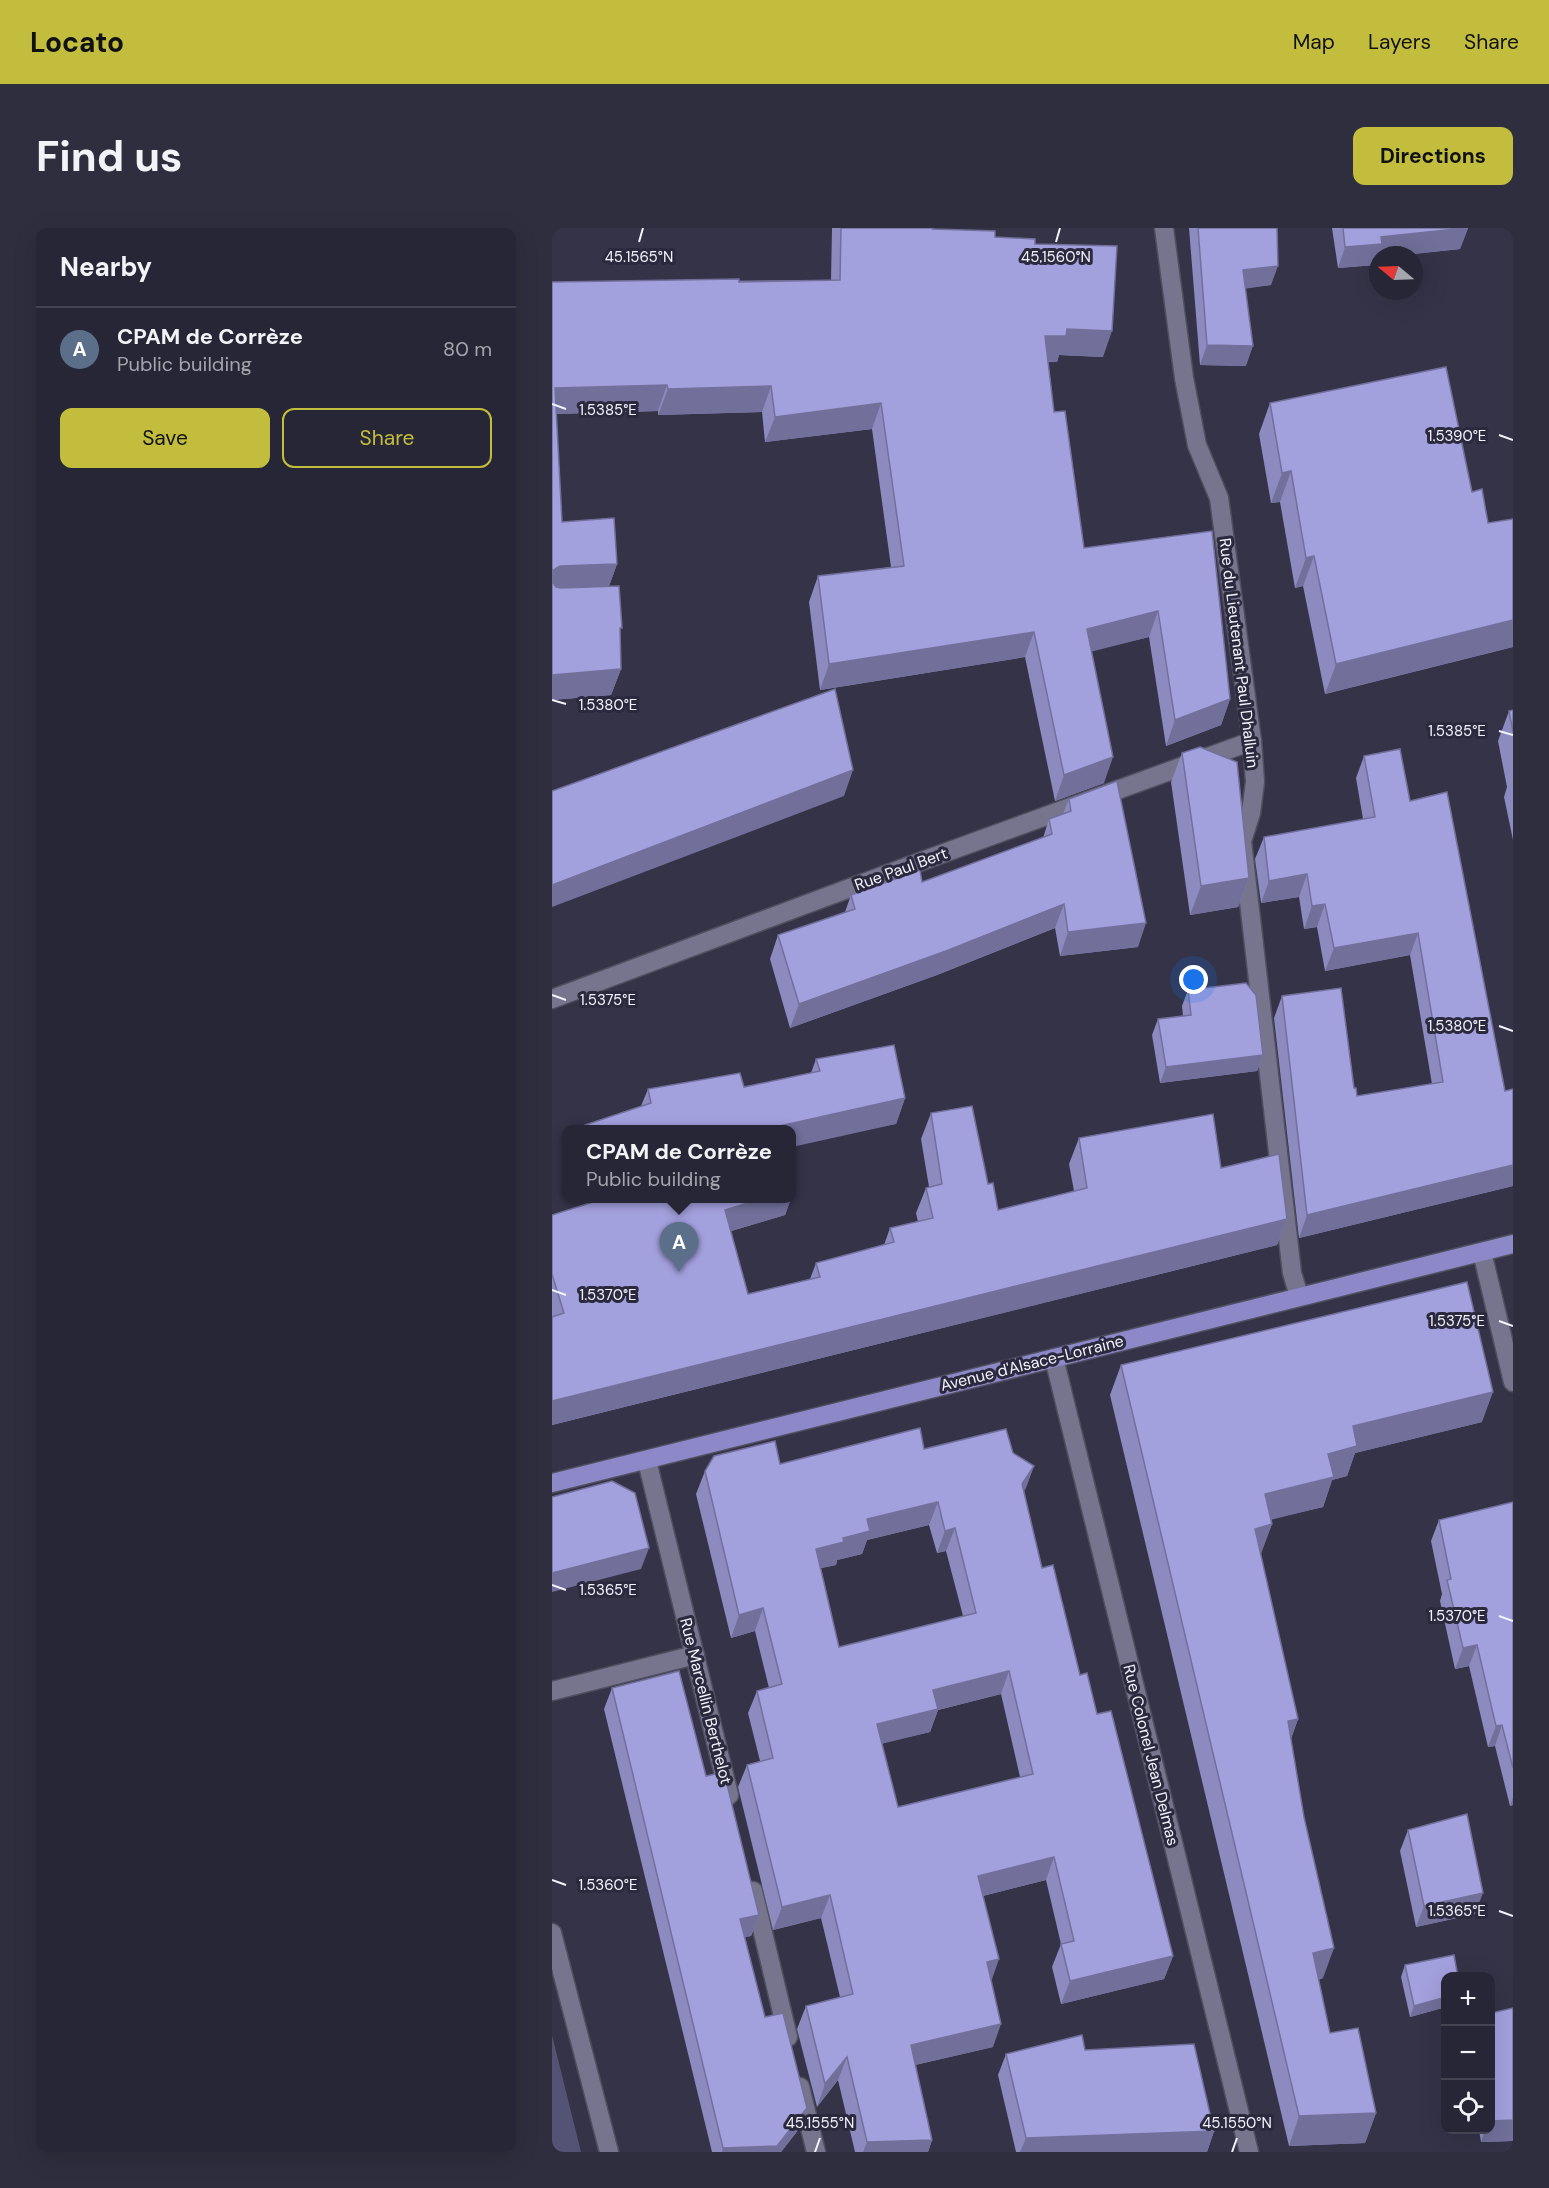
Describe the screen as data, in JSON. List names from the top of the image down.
{
  "streets": {
    "main road": ["Avenue d'Alsace-Lorraine"],
    "street": [
      "Rue du Lieutenant Paul Dhalluin",
      "Rue Paul Bert",
      "Rue Marcellin Berthelot",
      "Rue Colonel Jean Delmas"
    ]
  },
  "crossings": [
    ["Rue du Lieutenant Paul Dhalluin", "Rue Paul Bert"],
    ["Rue du Lieutenant Paul Dhalluin", "Avenue d'Alsace-Lorraine"],
    ["Avenue d'Alsace-Lorraine", "Rue Marcellin Berthelot"],
    ["Avenue d'Alsace-Lorraine", "Rue Colonel Jean Delmas"]
  ],
  "north": "left",
  "page": {
    "header": "Locato",
    "nav": ["Map", "Layers", "Share"],
    "buttons": [
      "Directions",
      ["Save", "Share"]
    ],
    "title": "Find us",
    "heading": "Nearby",
    "list": [
      {
        "mark": "A",
        "name": "CPAM de Corrèze",
        "note": "Public building",
        "value": "80 m"
      }
    ],
    "popup": ["CPAM de Corrèze", "Public building"],
    "pins": "A",
    "map_buttons": ["+", "−"]
  },
  "coordinates": [
    "45.1565°N",
    "45.1560°N",
    "1.5385°E",
    "1.5390°E",
    "1.5380°E",
    "1.5375°E",
    "1.5370°E",
    "1.5365°E",
    "1.5360°E",
    "45.1555°N",
    "45.1550°N"
  ]
}
